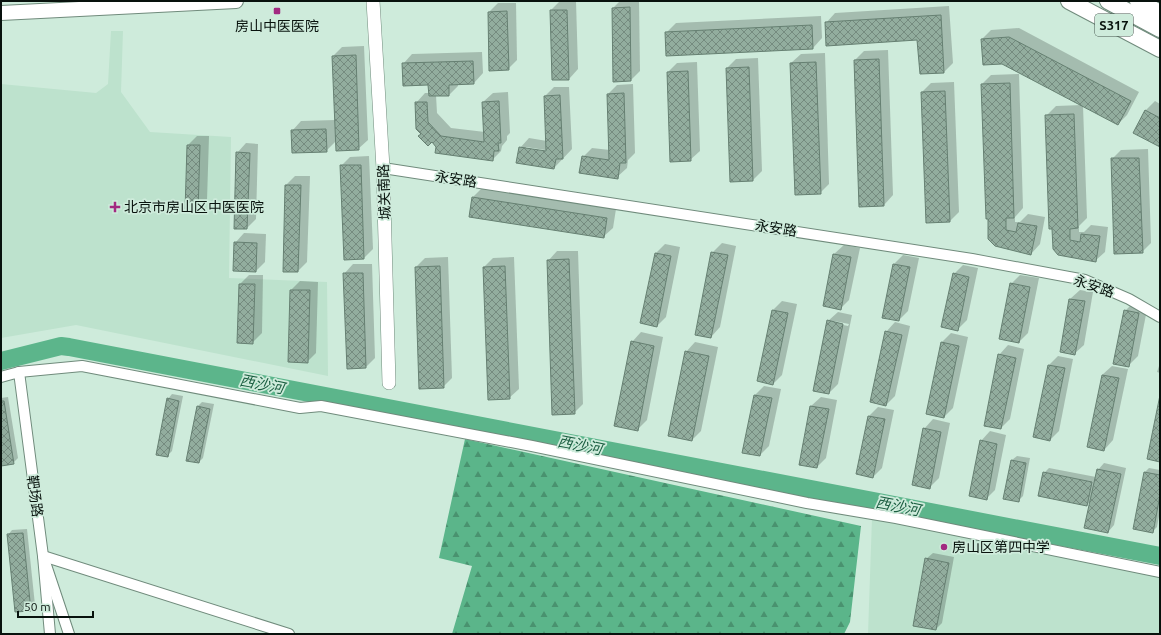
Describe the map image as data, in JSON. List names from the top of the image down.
{
  "streets": {
    "main road": ["S317"],
    "street": ["永安路", "城关南路", "靶场路"]
  },
  "crossings": [
    ["永安路", "城关南路"]
  ],
  "water": ["西沙河"],
  "places": {
    "transit": ["房山中医医院"],
    "health": ["北京市房山区中医医院"],
    "other": ["房山区第四中学"]
  },
  "scale_bar": "50 m"
}
